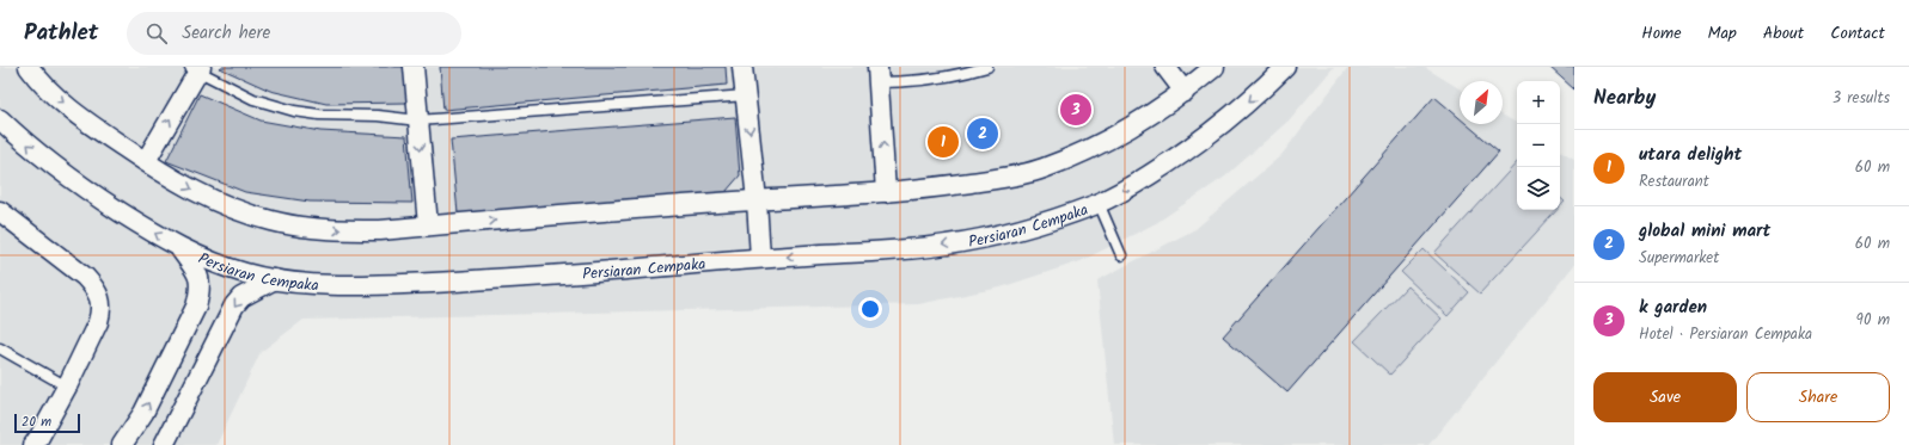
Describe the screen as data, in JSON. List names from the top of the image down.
{
  "streets": {
    "street": ["Persiaran Cempaka"]
  },
  "scale_bar": "20 m",
  "north": "top right",
  "page": {
    "header": "Pathlet",
    "search": "Search here",
    "nav": [
      "Home",
      "Map",
      "About",
      "Contact"
    ],
    "heading": ["Nearby", "3 results"],
    "map_buttons": ["+", "−"],
    "pins": ["3", "2", "1"],
    "list": [
      {
        "mark": "1",
        "name": "utara delight",
        "note": "Restaurant",
        "value": "60 m"
      },
      {
        "mark": "2",
        "name": "global mini mart",
        "note": "Supermarket",
        "value": "60 m"
      },
      {
        "mark": "3",
        "name": "k garden",
        "note": "Hotel · Persiaran Cempaka",
        "value": "90 m"
      }
    ],
    "buttons": ["Save", "Share"],
    "scale": "20 m"
  }
}
